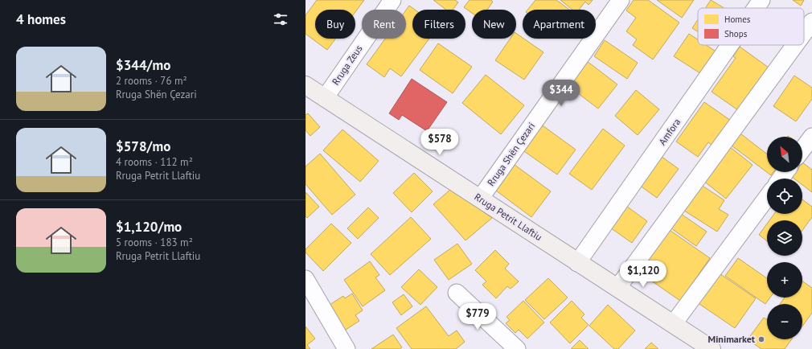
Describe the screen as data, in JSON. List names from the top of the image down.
{
  "streets": {
    "main road": ["Rruga Petrit Llaftiu"],
    "street": ["Rruga Zeus", "Amfora", "Rruga Shën Çezari"]
  },
  "crossings": [
    ["Rruga Zeus", "Rruga Petrit Llaftiu"],
    ["Amfora", "Rruga Petrit Llaftiu"],
    ["Rruga Shën Çezari", "Rruga Petrit Llaftiu"]
  ],
  "places": ["Minimarket"],
  "legend": ["Homes", "Shops"],
  "north": "top left",
  "page": {
    "heading": "4 homes",
    "chip": [
      "Buy",
      "Rent",
      "Filters",
      "New",
      "Apartment"
    ],
    "list": [
      {
        "name": "$344/mo",
        "note": "2 rooms · 76 m² · Rruga Shën Çezari"
      },
      {
        "name": "$578/mo",
        "note": "4 rooms · 112 m² · Rruga Petrit Llaftiu"
      },
      {
        "name": "$1,120/mo",
        "note": "5 rooms · 183 m² · Rruga Petrit Llaftiu"
      }
    ],
    "price": [
      "$344",
      "$578",
      "$1,120",
      "$779"
    ],
    "map_buttons": ["+", "−"]
  }
}
